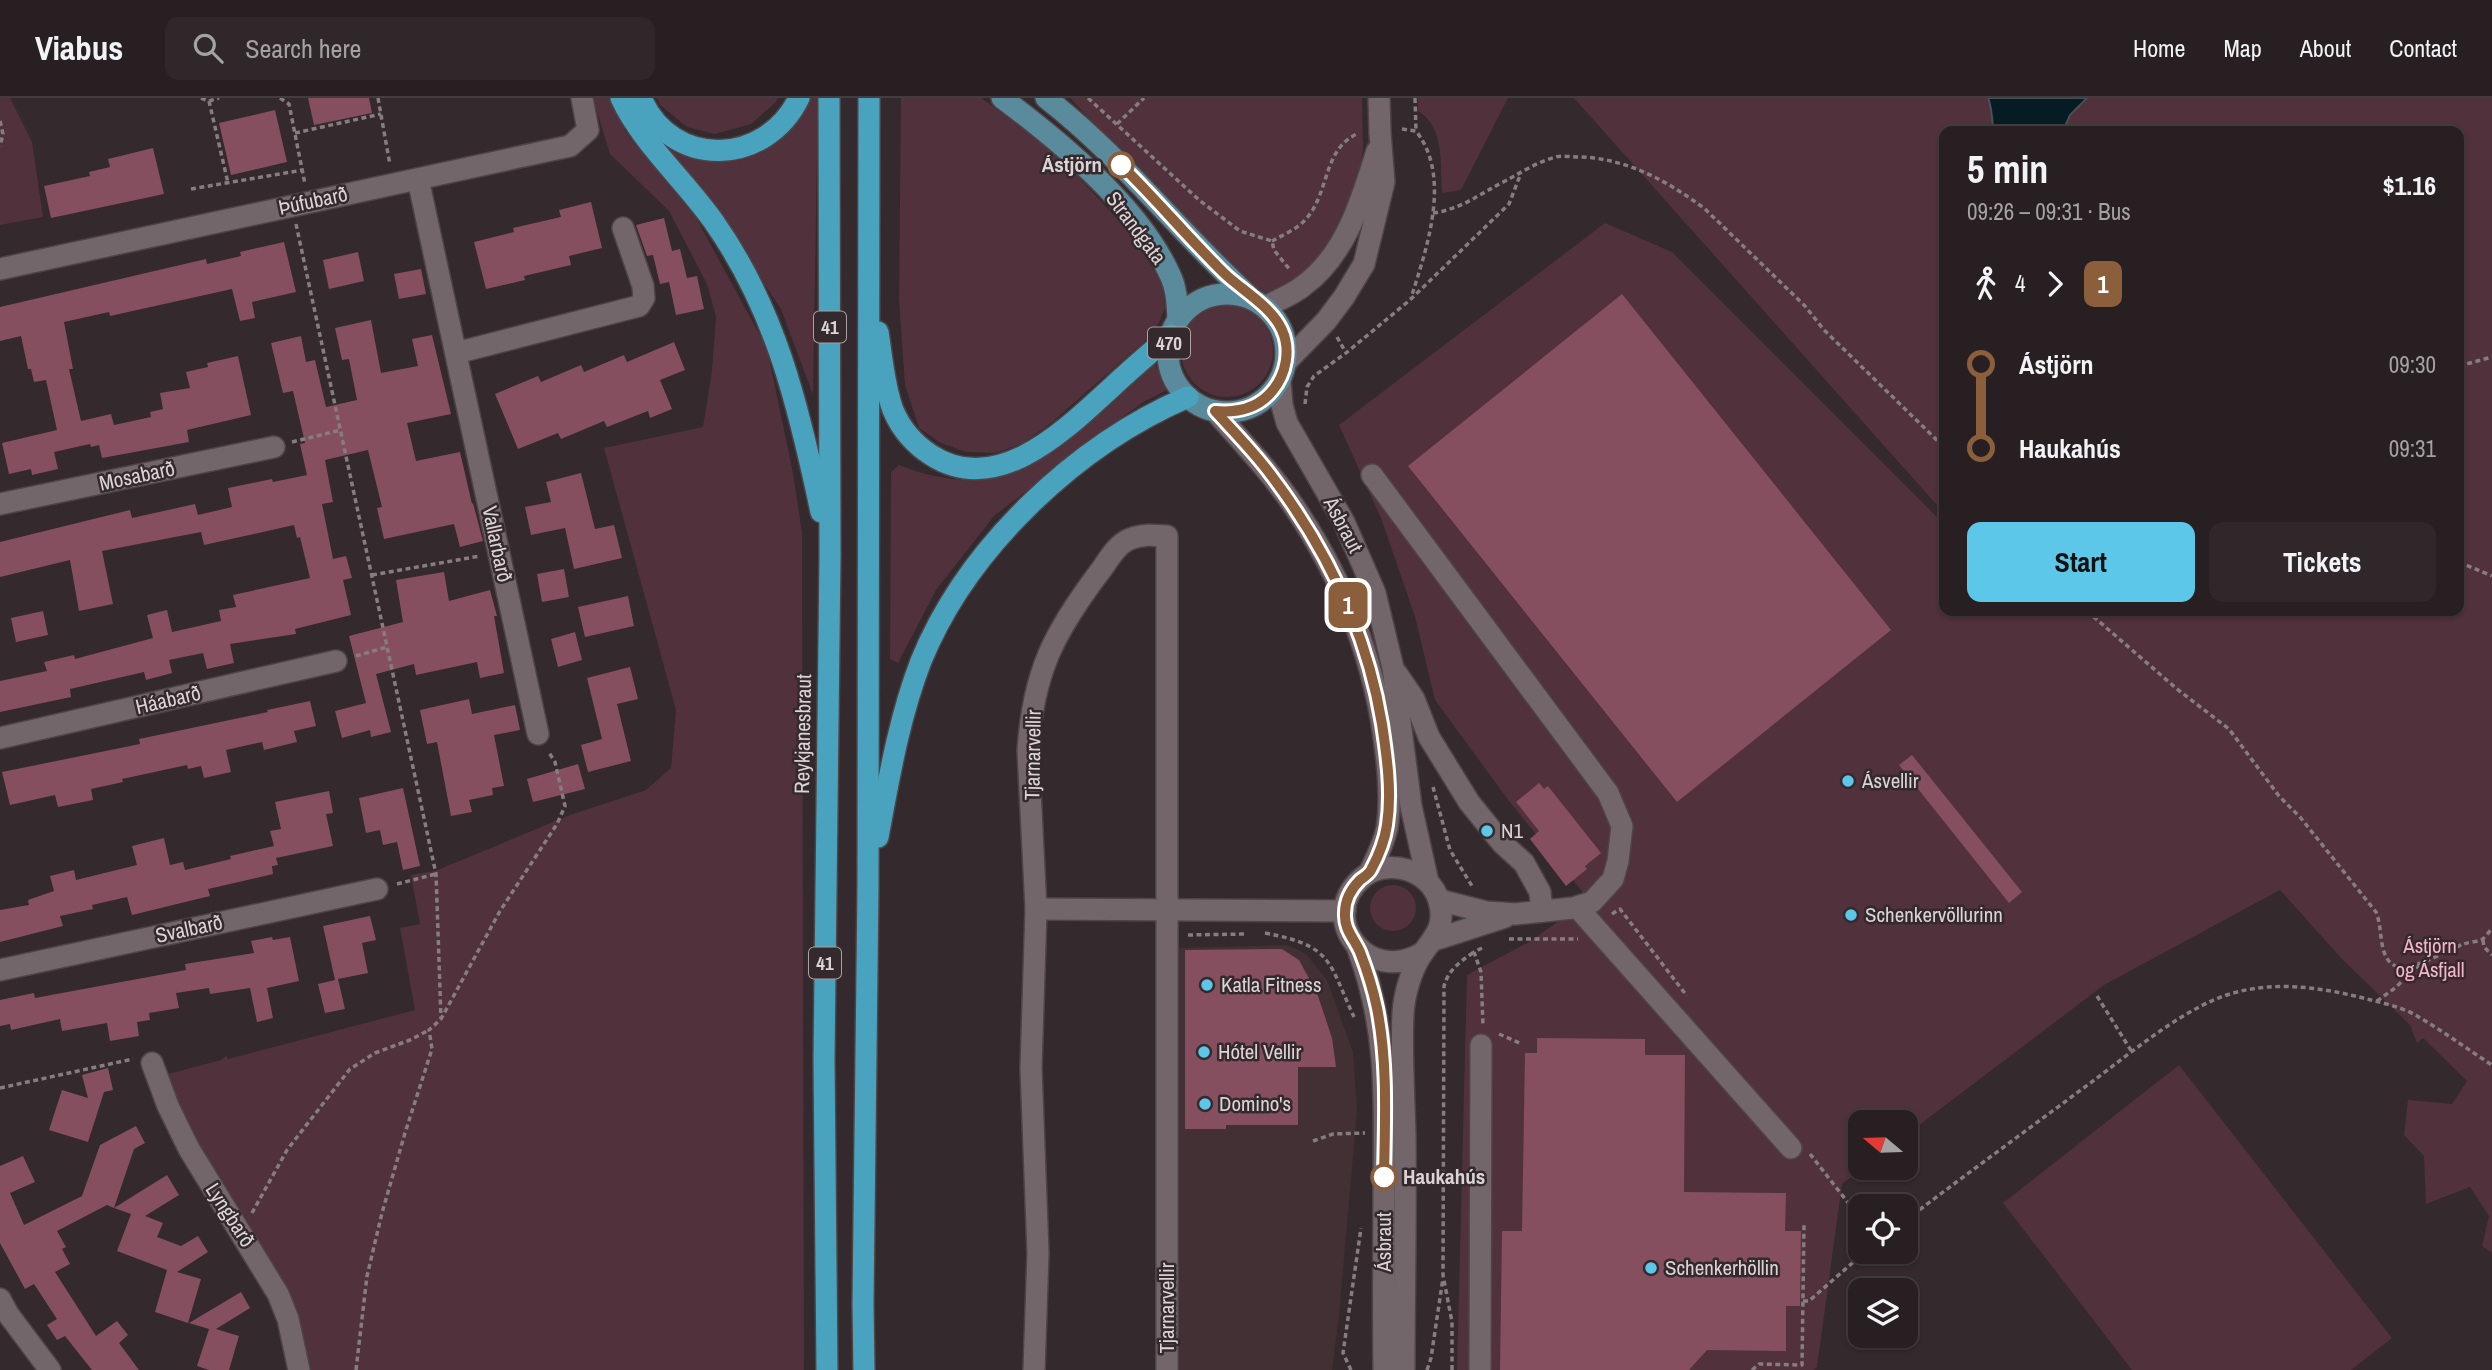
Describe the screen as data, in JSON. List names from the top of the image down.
{
  "streets": {
    "highway": ["41", "Reykjanesbraut"],
    "main road": ["Strandgata", "470"],
    "street": [
      "Þúfubarð",
      "Mosabarð",
      "Ásbraut",
      "Vallarbarð",
      "Háabarð",
      "Tjarnarvellir",
      "Svalbarð",
      "Lyngbarð"
    ]
  },
  "crossings": [
    ["Þúfubarð", "Vallarbarð"],
    ["Strandgata", "470"],
    ["Strandgata", "Ásbraut"],
    ["470", "Ásbraut"]
  ],
  "parks": ["Ástjörn og Ásfjall"],
  "places": [
    "Ástjörn",
    "Ásvellir",
    "N1",
    "Schenkervöllurinn",
    "Katla Fitness",
    "Hótel Vellir",
    "Domino's",
    "Haukahús",
    "Schenkerhöllin"
  ],
  "lines": ["bus line 1"],
  "north": "left",
  "page": {
    "header": "Viabus",
    "search": "Search here",
    "nav": [
      "Home",
      "Map",
      "About",
      "Contact"
    ],
    "on_map": "1",
    "heading": ["5 min", "09:26 – 09:31 · Bus", "$1.16"],
    "legs": ["4", "1"],
    "list": [
      {
        "name": "Ástjörn",
        "value": "09:30"
      },
      {
        "name": "Haukahús",
        "value": "09:31"
      }
    ],
    "buttons": ["Start", "Tickets"]
  }
}
